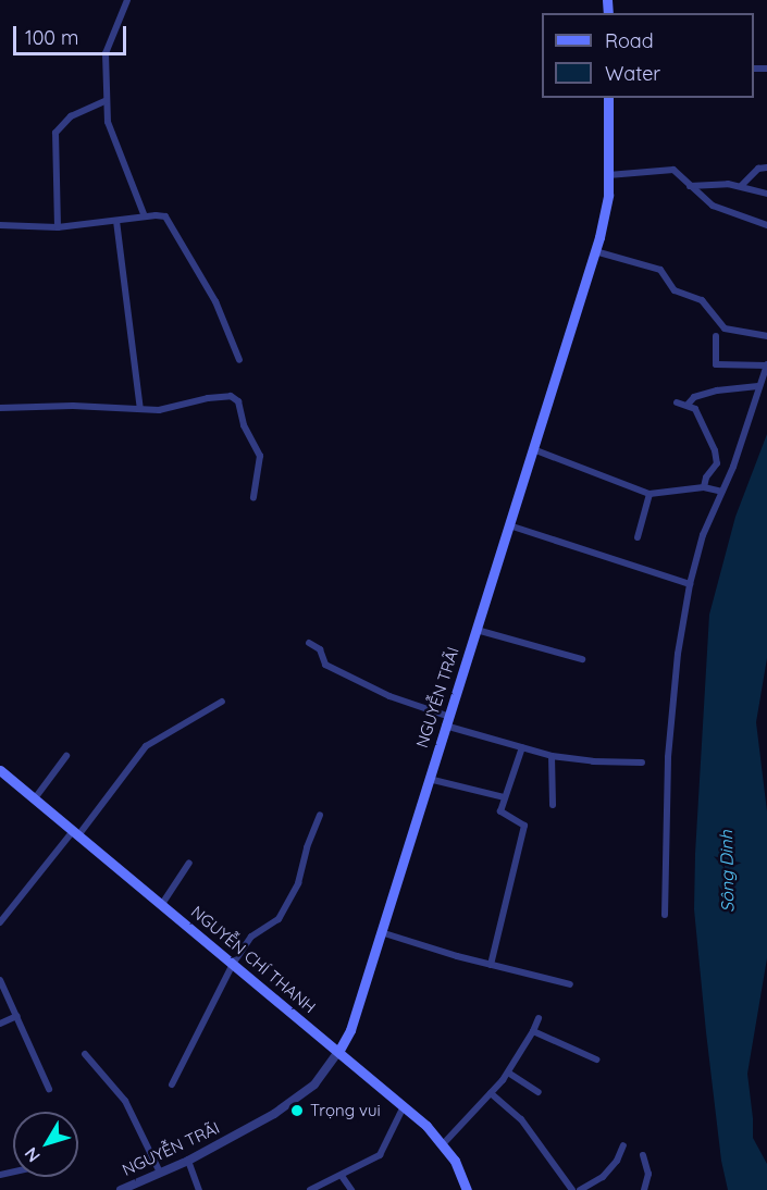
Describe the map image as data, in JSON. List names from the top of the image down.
{
  "streets": {
    "main road": ["NGUYỄN TRÃI", "NGUYỄN CHÍ THANH"]
  },
  "crossings": [
    ["NGUYỄN TRÃI", "NGUYỄN CHÍ THANH"]
  ],
  "water": ["Sông Dinh"],
  "places": ["Trọng vui"],
  "legend": ["Road", "Water"],
  "scale_bar": "100 m",
  "north": "bottom left"
}
